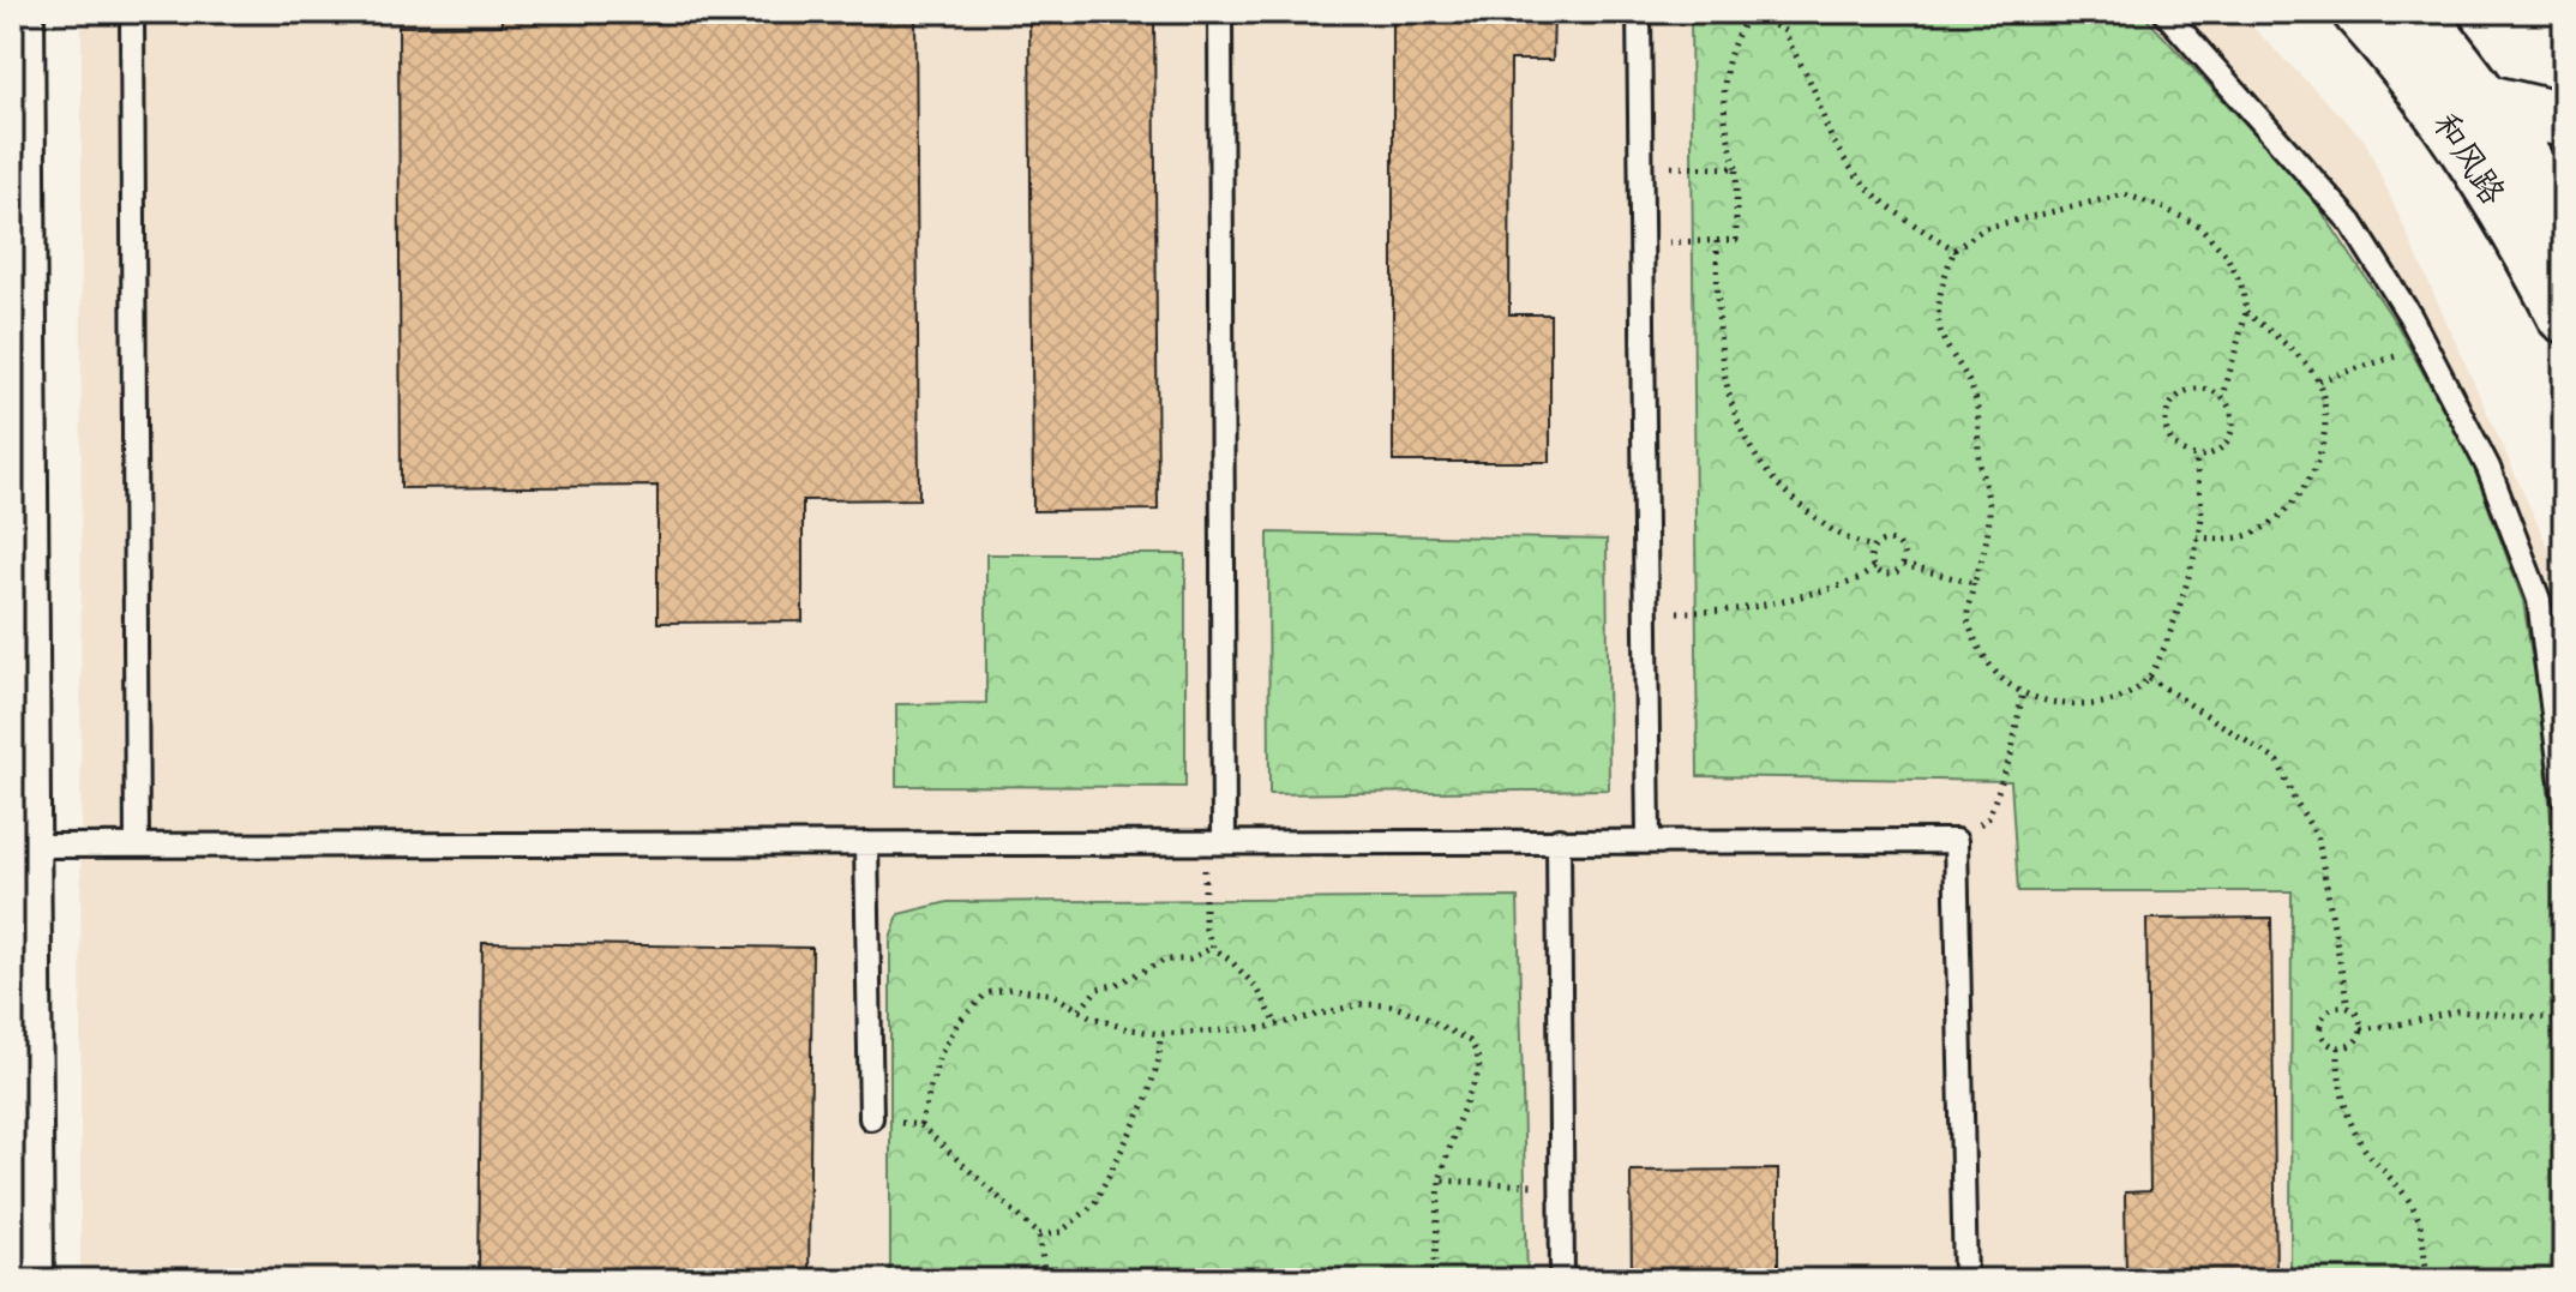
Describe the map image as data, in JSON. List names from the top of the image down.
{
  "streets": {
    "street": ["和风路"]
  }
}
